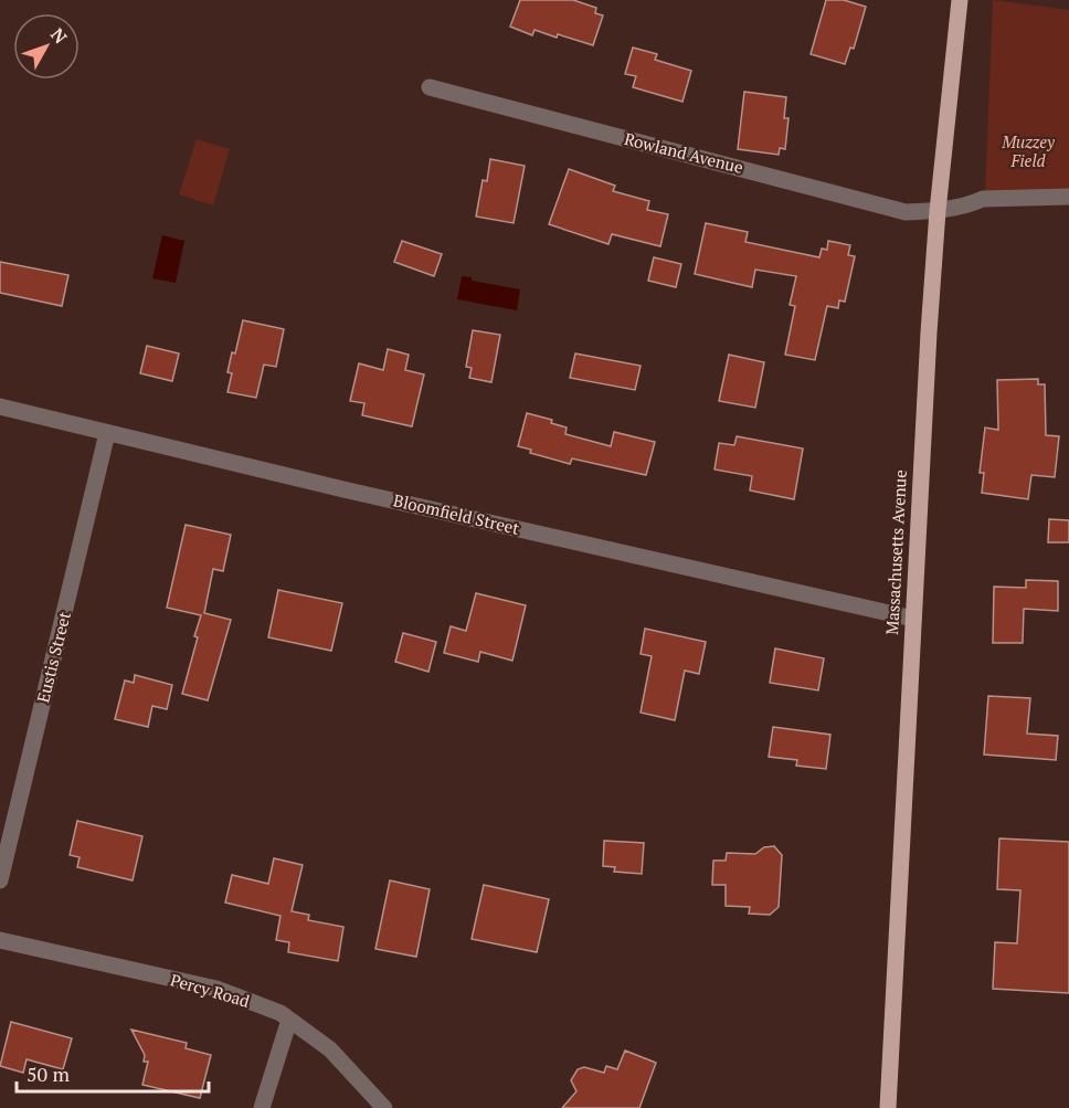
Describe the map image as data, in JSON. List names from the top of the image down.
{
  "streets": {
    "main road": ["Massachusetts Avenue"],
    "street": [
      "Rowland Avenue",
      "Bloomfield Street",
      "Eustis Street",
      "Percy Road"
    ]
  },
  "crossings": [
    ["Rowland Avenue", "Massachusetts Avenue"],
    ["Bloomfield Street", "Massachusetts Avenue"],
    ["Bloomfield Street", "Eustis Street"]
  ],
  "parks": ["Muzzey Field"],
  "scale_bar": "50 m",
  "north": "top right"
}
